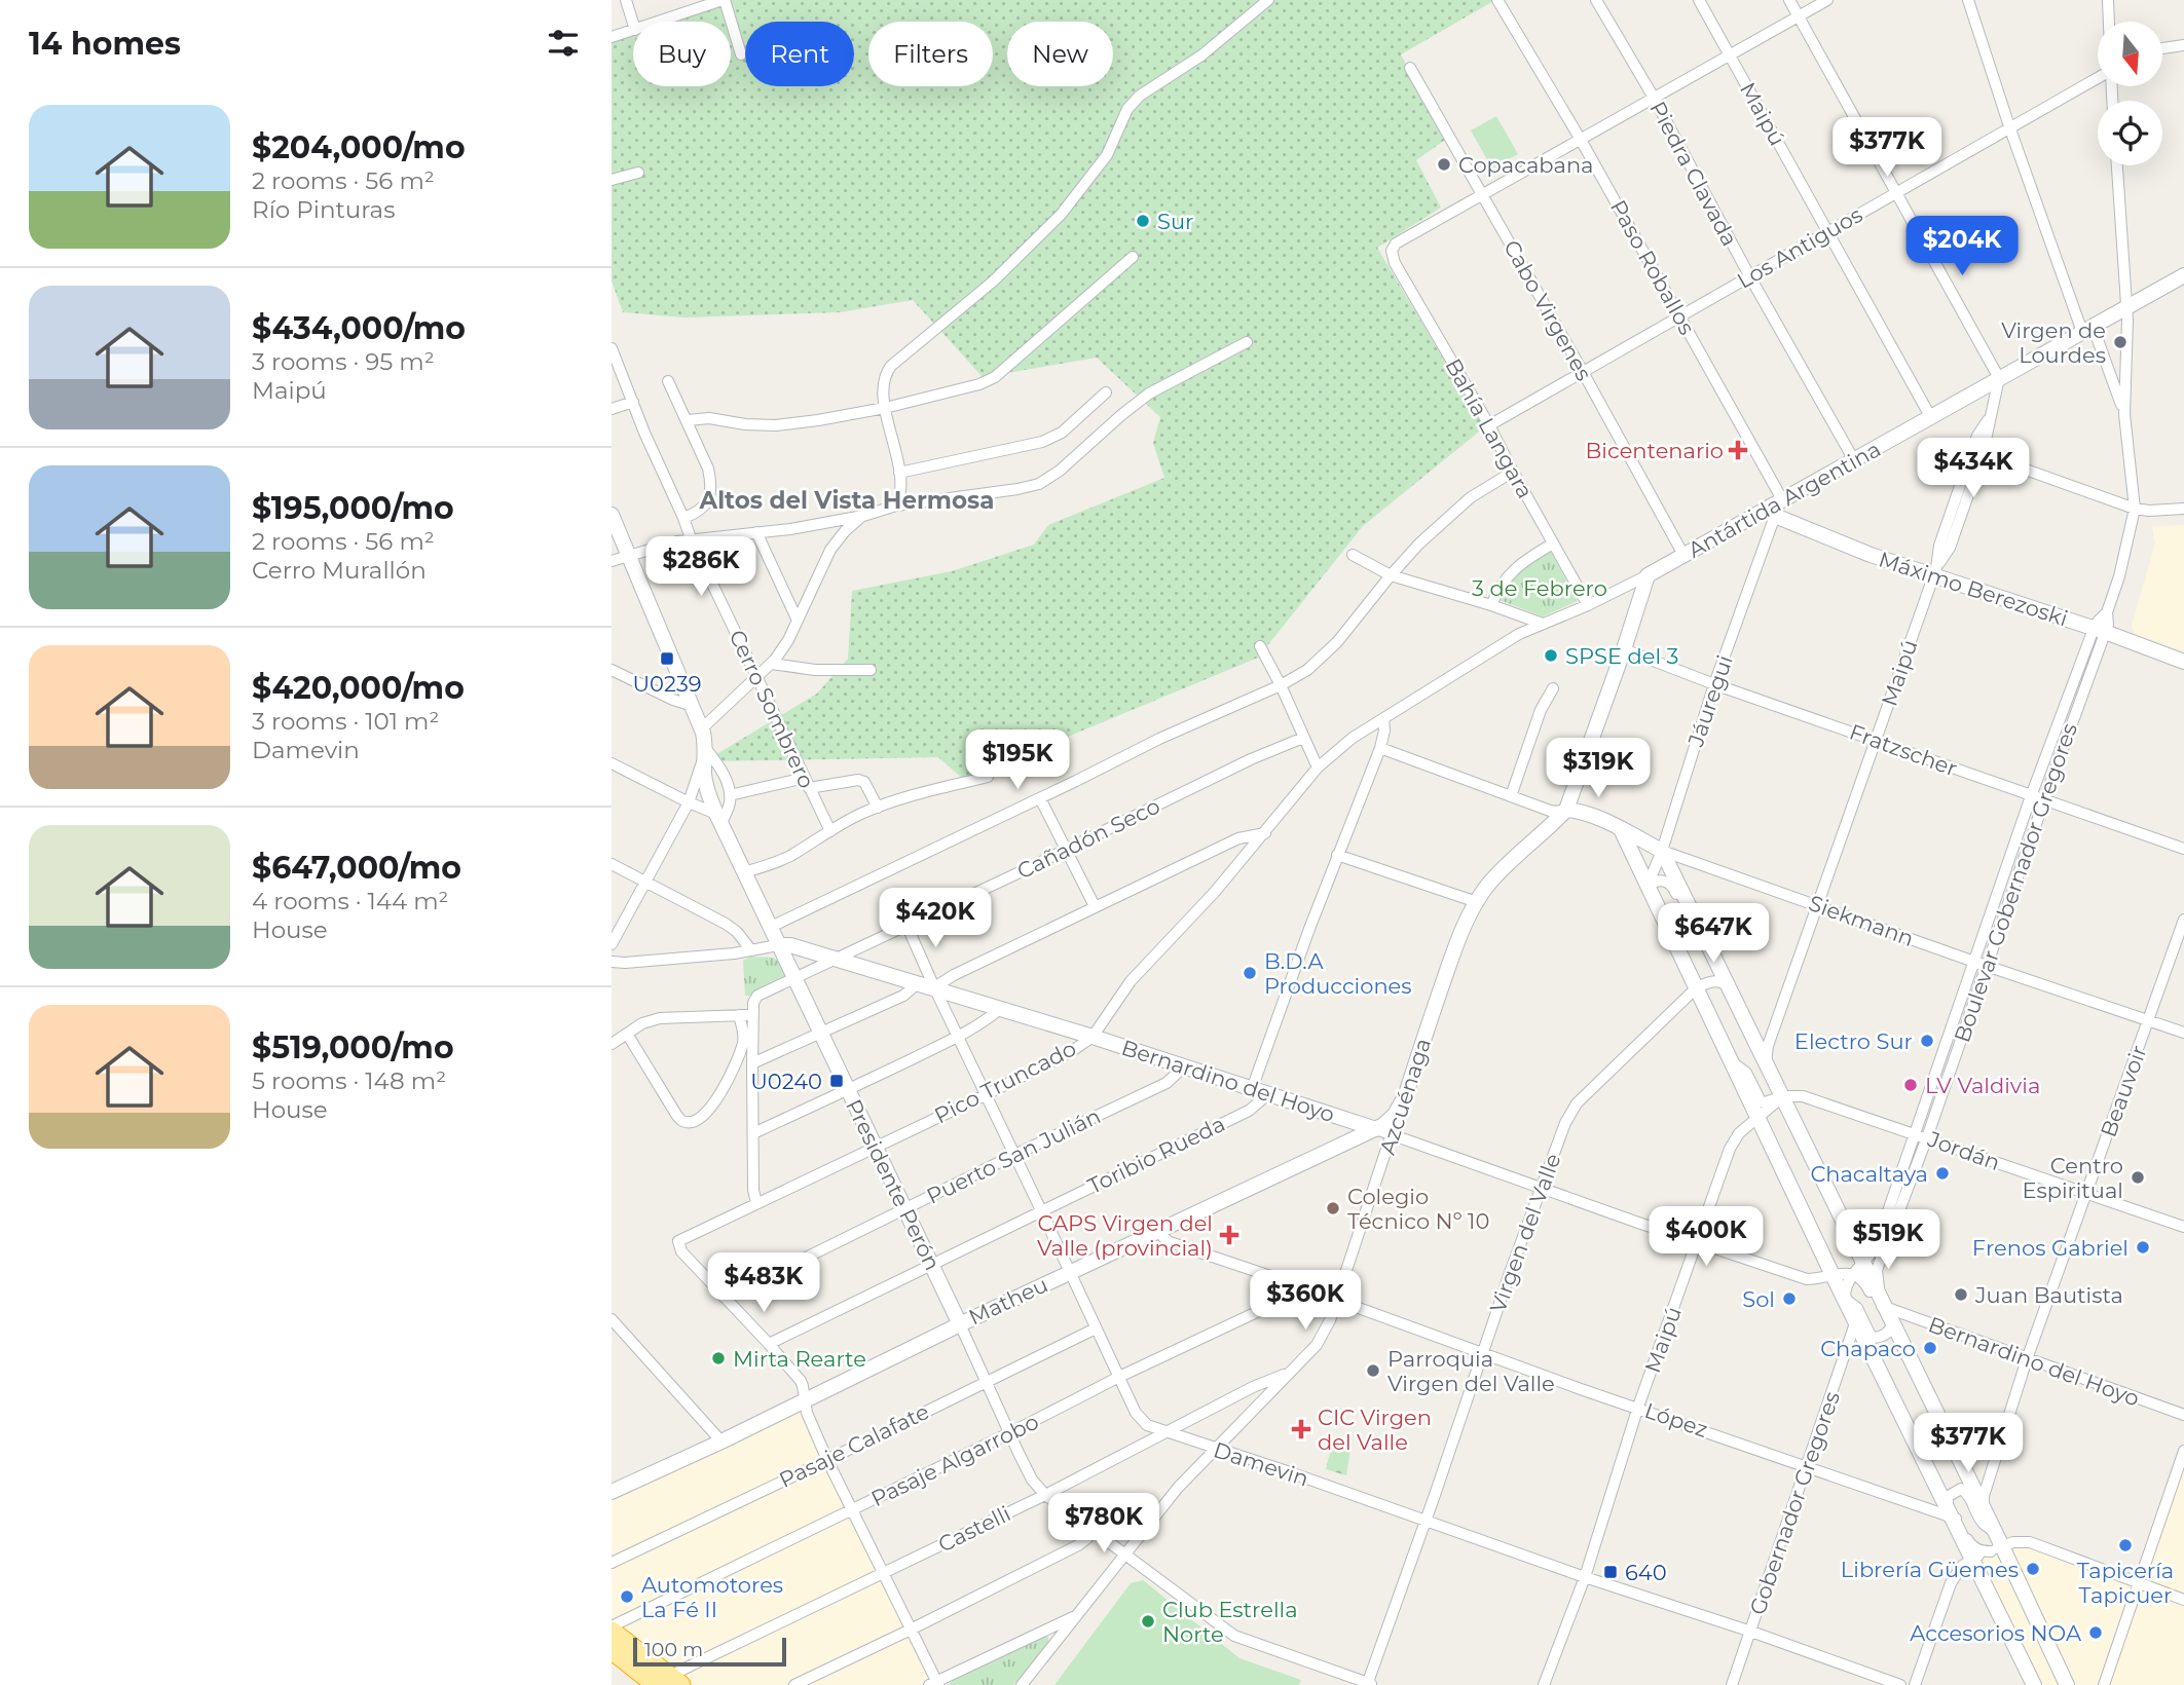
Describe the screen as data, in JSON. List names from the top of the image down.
{
  "streets": {
    "street": [
      "Maipú",
      "Piedra Clavada",
      "Los Antiguos",
      "Paso Roballos",
      "Cabo Virgenes",
      "Bahía Langara",
      "Antártida Argentina",
      "Máximo Berezoski",
      "Jáuregui",
      "Cerro Sombrero",
      "Fratzscher",
      "Cañadón Seco",
      "Boulevar Gobernador Gregores",
      "Siekmann",
      "Bernardino del Hoyo",
      "Pico Truncado",
      "Beauvoir",
      "Azcuénaga",
      "Jordán",
      "Toribio Rueda",
      "Puerto San Julián",
      "Presidente Perón",
      "Virgen del Valle",
      "Matheu",
      "López",
      "Pasaje Calafate",
      "Pasaje Algarrobo",
      "Damevin",
      "Gobernador Gregores",
      "Castelli"
    ]
  },
  "crossings": [
    ["Maipú", "Los Antiguos"],
    ["Maipú", "Antártida Argentina"],
    ["Maipú", "Máximo Berezoski"],
    ["Maipú", "Fratzscher"],
    ["Maipú", "Siekmann"],
    ["Maipú", "Bernardino del Hoyo"],
    ["Maipú", "Jordán"],
    ["Maipú", "López"],
    ["Maipú", "Damevin"],
    ["Piedra Clavada", "Los Antiguos"],
    ["Piedra Clavada", "Antártida Argentina"],
    ["Los Antiguos", "Paso Roballos"],
    ["Los Antiguos", "Cabo Virgenes"],
    ["Los Antiguos", "Bahía Langara"],
    ["Paso Roballos", "Antártida Argentina"],
    ["Paso Roballos", "Máximo Berezoski"],
    ["Paso Roballos", "Jáuregui"],
    ["Cabo Virgenes", "Bahía Langara"],
    ["Cabo Virgenes", "Antártida Argentina"],
    ["Bahía Langara", "Antártida Argentina"],
    ["Antártida Argentina", "Máximo Berezoski"],
    ["Antártida Argentina", "Jáuregui"],
    ["Antártida Argentina", "Pico Truncado"],
    ["Antártida Argentina", "Azcuénaga"],
    ["Máximo Berezoski", "Jáuregui"],
    ["Máximo Berezoski", "Boulevar Gobernador Gregores"],
    ["Jáuregui", "Fratzscher"],
    ["Jáuregui", "Siekmann"],
    ["Fratzscher", "Boulevar Gobernador Gregores"],
    ["Fratzscher", "Azcuénaga"],
    ["Cañadón Seco", "Bernardino del Hoyo"],
    ["Cañadón Seco", "Presidente Perón"],
    ["Cañadón Seco", "Damevin"],
    ["Boulevar Gobernador Gregores", "Siekmann"],
    ["Boulevar Gobernador Gregores", "Bernardino del Hoyo"],
    ["Boulevar Gobernador Gregores", "Jordán"],
    ["Siekmann", "Beauvoir"],
    ["Siekmann", "Azcuénaga"],
    ["Bernardino del Hoyo", "Pico Truncado"],
    ["Bernardino del Hoyo", "Beauvoir"],
    ["Bernardino del Hoyo", "Azcuénaga"],
    ["Bernardino del Hoyo", "Toribio Rueda"],
    ["Bernardino del Hoyo", "Puerto San Julián"],
    ["Bernardino del Hoyo", "Presidente Perón"],
    ["Bernardino del Hoyo", "Virgen del Valle"],
    ["Bernardino del Hoyo", "Matheu"],
    ["Bernardino del Hoyo", "Damevin"],
    ["Pico Truncado", "Puerto San Julián"],
    ["Pico Truncado", "Presidente Perón"],
    ["Pico Truncado", "Damevin"],
    ["Beauvoir", "Jordán"],
    ["Azcuénaga", "Presidente Perón"],
    ["Azcuénaga", "Matheu"],
    ["Azcuénaga", "López"],
    ["Azcuénaga", "Damevin"],
    ["Azcuénaga", "Castelli"],
    ["Toribio Rueda", "Presidente Perón"],
    ["Toribio Rueda", "Damevin"],
    ["Puerto San Julián", "Presidente Perón"],
    ["Puerto San Julián", "Damevin"],
    ["Presidente Perón", "Virgen del Valle"],
    ["Presidente Perón", "Matheu"],
    ["Presidente Perón", "Pasaje Calafate"],
    ["Presidente Perón", "Pasaje Algarrobo"],
    ["Presidente Perón", "Castelli"],
    ["Virgen del Valle", "López"],
    ["Virgen del Valle", "Damevin"],
    ["Matheu", "López"],
    ["Matheu", "Damevin"],
    ["López", "Pasaje Algarrobo"],
    ["López", "Gobernador Gregores"],
    ["Pasaje Calafate", "Damevin"],
    ["Pasaje Algarrobo", "Damevin"],
    ["Damevin", "Gobernador Gregores"],
    ["Damevin", "Castelli"]
  ],
  "districts": ["Altos del Vista Hermosa"],
  "parks": ["3 de Febrero"],
  "places": {
    "other": [
      "Copacabana",
      "Sur",
      "Virgen de Lourdes",
      "SPSE del 3",
      "B.D.A Producciones",
      "Electro Sur",
      "LV Valdivia",
      "Chacaltaya",
      "Centro Espiritual",
      "Colegio Técnico Nº 10",
      "Frenos Gabriel",
      "Juan Bautista",
      "Sol",
      "Chapaco",
      "Mirta Rearte",
      "Parroquia Virgen del Valle",
      "Tapicería Tapicuer",
      "Librería Güemes",
      "Automotores La Fé II",
      "Club Estrella Norte",
      "Accesorios NOA"
    ],
    "health": ["Bicentenario", "CAPS Virgen del Valle (provincial)", "CIC Virgen del Valle"],
    "transit": ["U0239", "U0240", "640"]
  },
  "scale_bar": "100 m",
  "north": "bottom",
  "page": {
    "heading": "14 homes",
    "chip": [
      "Buy",
      "Rent",
      "Filters",
      "New"
    ],
    "list": [
      {
        "name": "$204,000/mo",
        "note": "2 rooms · 56 m² · Río Pinturas"
      },
      {
        "name": "$434,000/mo",
        "note": "3 rooms · 95 m² · Maipú"
      },
      {
        "name": "$195,000/mo",
        "note": "2 rooms · 56 m² · Cerro Murallón"
      },
      {
        "name": "$420,000/mo",
        "note": "3 rooms · 101 m² · Damevin"
      },
      {
        "name": "$647,000/mo",
        "note": "4 rooms · 144 m² · House"
      },
      {
        "name": "$519,000/mo",
        "note": "5 rooms · 148 m² · House"
      }
    ],
    "price": [
      "$377K",
      "$204K",
      "$434K",
      "$286K",
      "$195K",
      "$319K",
      "$420K",
      "$647K",
      "$400K",
      "$519K",
      "$483K",
      "$360K",
      "$377K",
      "$780K"
    ],
    "scale": "100 m"
  }
}
